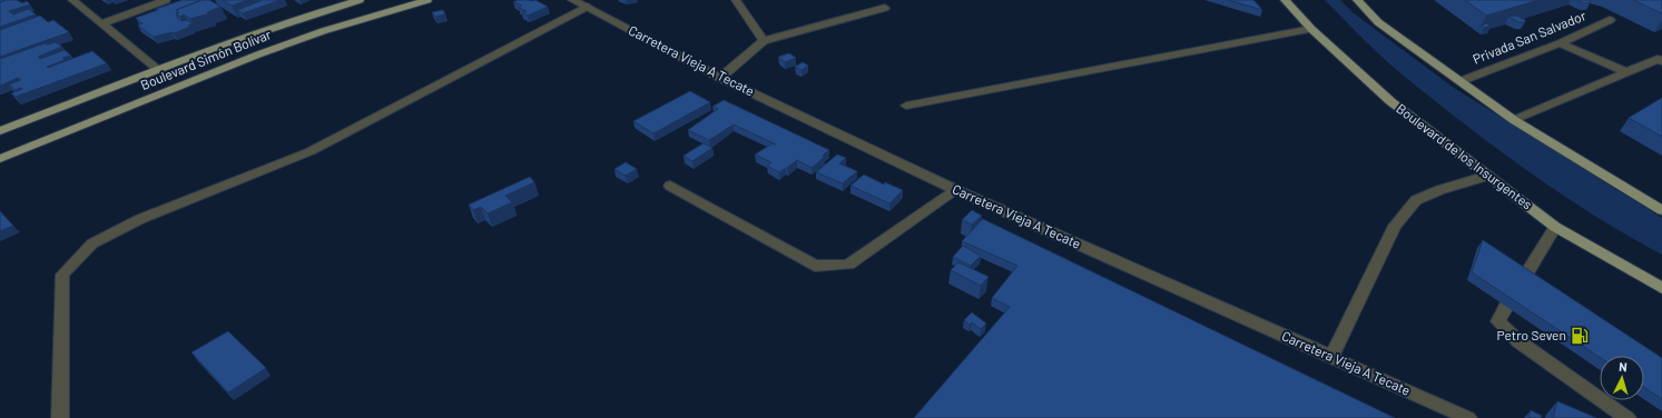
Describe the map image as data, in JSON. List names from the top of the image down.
{
  "streets": {
    "main road": ["Boulevard Simón Bolívar", "Boulevard de los Insurgentes"],
    "street": ["Privada San Salvador", "Carretera Vieja A Tecate"]
  },
  "places": {
    "fuel station": ["Petro Seven"]
  },
  "north": "top"
}
